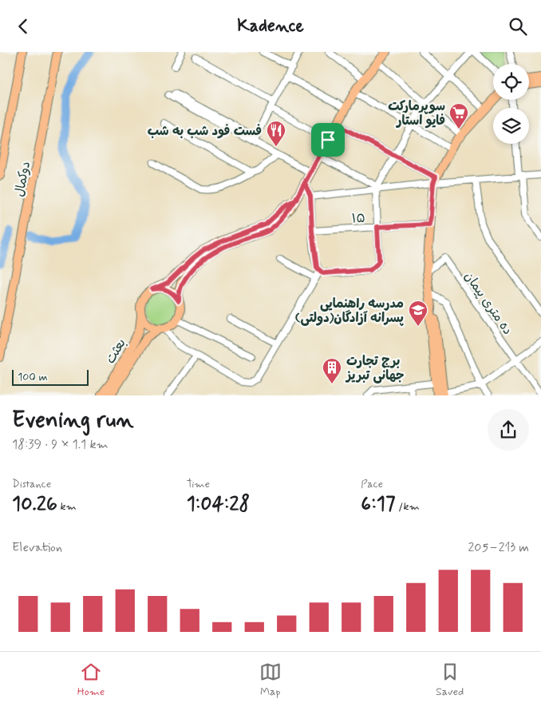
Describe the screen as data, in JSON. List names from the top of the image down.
{
  "streets": {
    "main road": ["دوکمال", "بعثت"],
    "street": ["۱۵", "ده متری پیمان"]
  },
  "places": {
    "supermarket": ["سوپرمارکت فایو استار"],
    "restaurant": ["فست فود شب به شب"],
    "school or university": ["مدرسه راهنمایی پسرانه آزادگان(دولتی)"],
    "building": ["برج تجارت جهانی تبریز"]
  },
  "scale_bar": "100 m",
  "page": {
    "header": "Kadence",
    "scale": "100 m",
    "heading": ["Evening run", "18:39 · 9 × 1.1 km"],
    "stats": [
      ["Distance", "10.26 km"],
      ["Time", "1:04:28"],
      ["Pace", "6:17 /km"]
    ],
    "chart": ["Elevation", "205–213 m"],
    "tabs": ["Home", "Map", "Saved"]
  }
}
